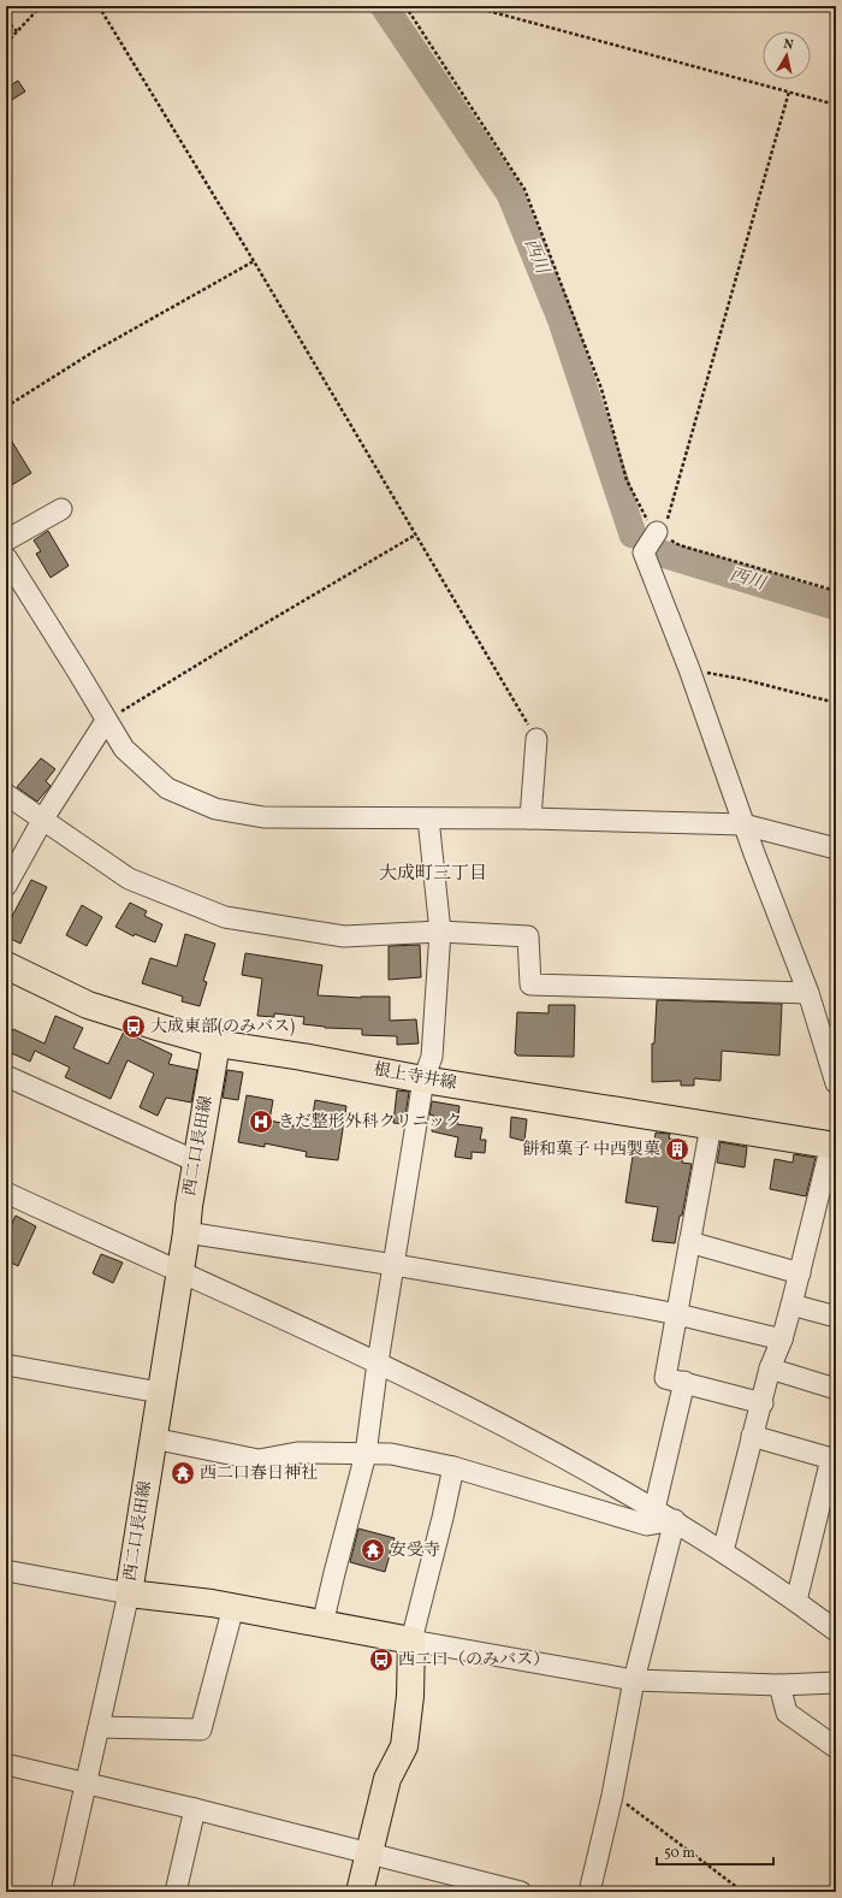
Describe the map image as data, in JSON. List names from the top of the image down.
{
  "streets": {
    "main road": ["根上寺井線", "西二口長田線"]
  },
  "crossings": [
    ["根上寺井線", "西二口長田線"]
  ],
  "districts": ["大成町三丁目"],
  "water": ["西川"],
  "places": {
    "bus stop": ["大成東部(のみバス)", "西二口（のみバス）"],
    "hospital": ["きだ整形外科クリニック"],
    "building": ["餅和菓子 中西製菓"],
    "temple": ["西二口春日神社", "安受寺"]
  },
  "scale_bar": "50 m",
  "north": "top"
}
